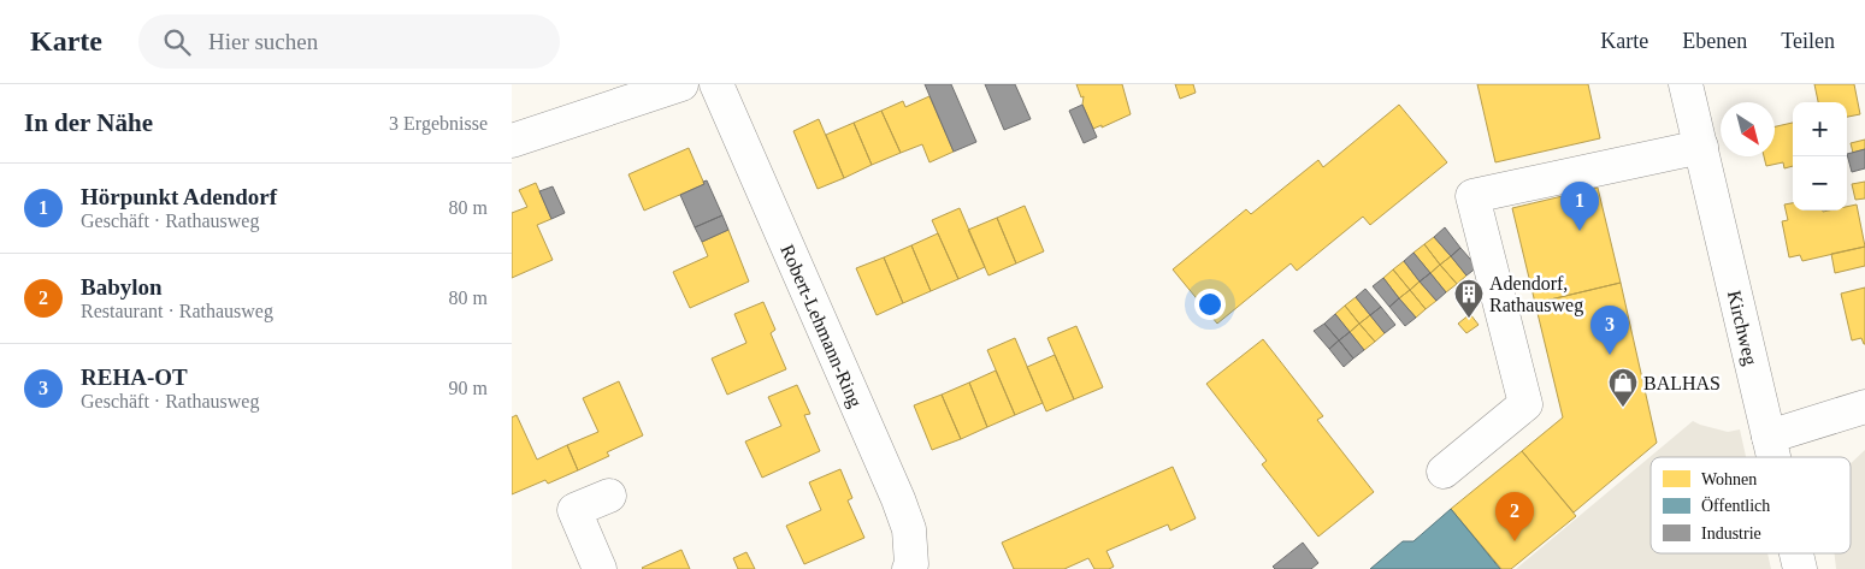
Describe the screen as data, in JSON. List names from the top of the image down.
{
  "streets": {
    "street": ["Robert-Lehmann-Ring", "Kirchweg"]
  },
  "places": {
    "building": ["Adendorf, Rathausweg"],
    "shop": ["BALHAS"]
  },
  "legend": ["Wohnen", "Öffentlich", "Industrie"],
  "north": "bottom right",
  "page": {
    "header": "Karte",
    "search": "Hier suchen",
    "nav": ["Karte", "Ebenen", "Teilen"],
    "heading": ["In der Nähe", "3 Ergebnisse"],
    "map_buttons": ["+", "−"],
    "list": [
      {
        "mark": "1",
        "name": "Hörpunkt Adendorf",
        "note": "Geschäft · Rathausweg",
        "value": "80 m"
      },
      {
        "mark": "2",
        "name": "Babylon",
        "note": "Restaurant · Rathausweg",
        "value": "80 m"
      },
      {
        "mark": "3",
        "name": "REHA-OT",
        "note": "Geschäft · Rathausweg",
        "value": "90 m"
      }
    ],
    "pins": ["1", "3", "2"]
  }
}
